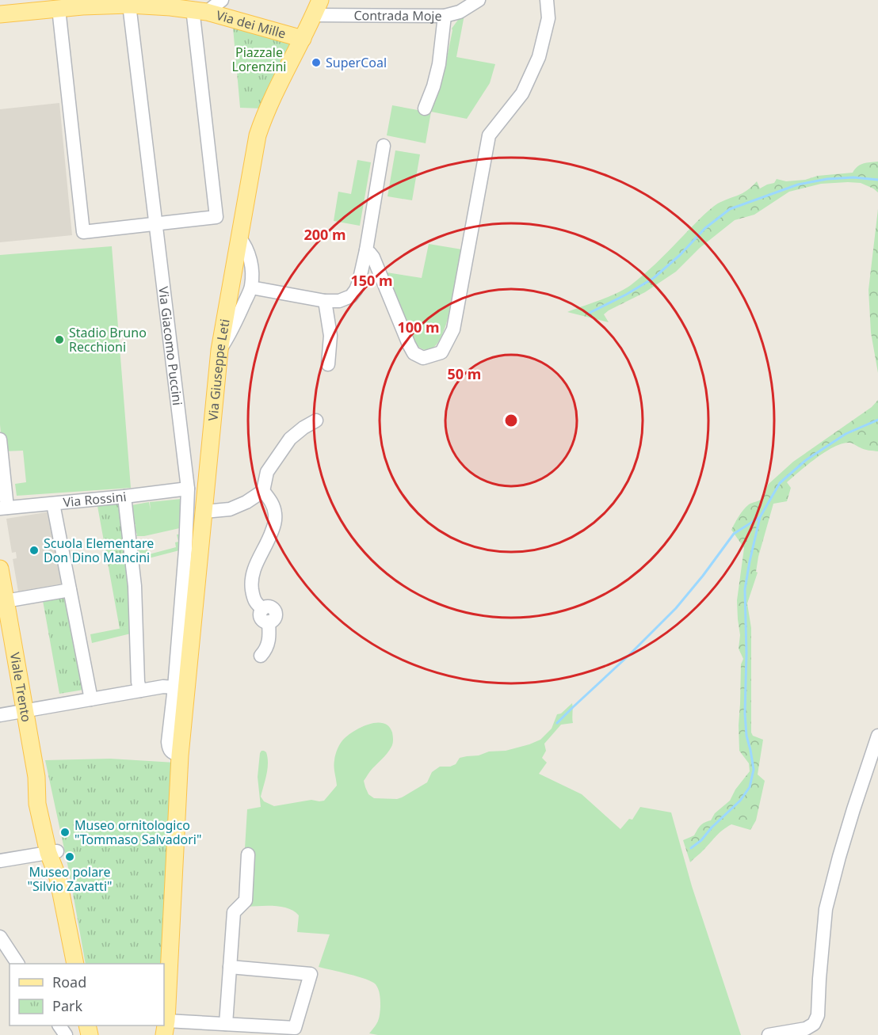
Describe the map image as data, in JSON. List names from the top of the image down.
{
  "streets": {
    "main road": ["Via dei Mille", "Via Giuseppe Leti", "Viale Trento"],
    "street": ["Contrada Moje", "Via Giacomo Puccini", "Via Rossini"]
  },
  "crossings": [
    ["Contrada Moje", "Via Giuseppe Leti"],
    ["Via dei Mille", "Via Giacomo Puccini"],
    ["Via dei Mille", "Via Giuseppe Leti"],
    ["Via Giacomo Puccini", "Via Giuseppe Leti"],
    ["Via Giacomo Puccini", "Via Rossini"]
  ],
  "parks": ["Piazzale Lorenzini"],
  "places": [
    "SuperCoal",
    "Stadio Bruno Recchioni",
    "Scuola Elementare Don Dino Mancini",
    "Museo ornitologico \"Tommaso Salvadori\"",
    "Museo polare \"Silvio Zavatti\""
  ],
  "legend": ["Road", "Park"],
  "rings": [
    "200 m",
    "150 m",
    "100 m",
    "50 m"
  ]
}
